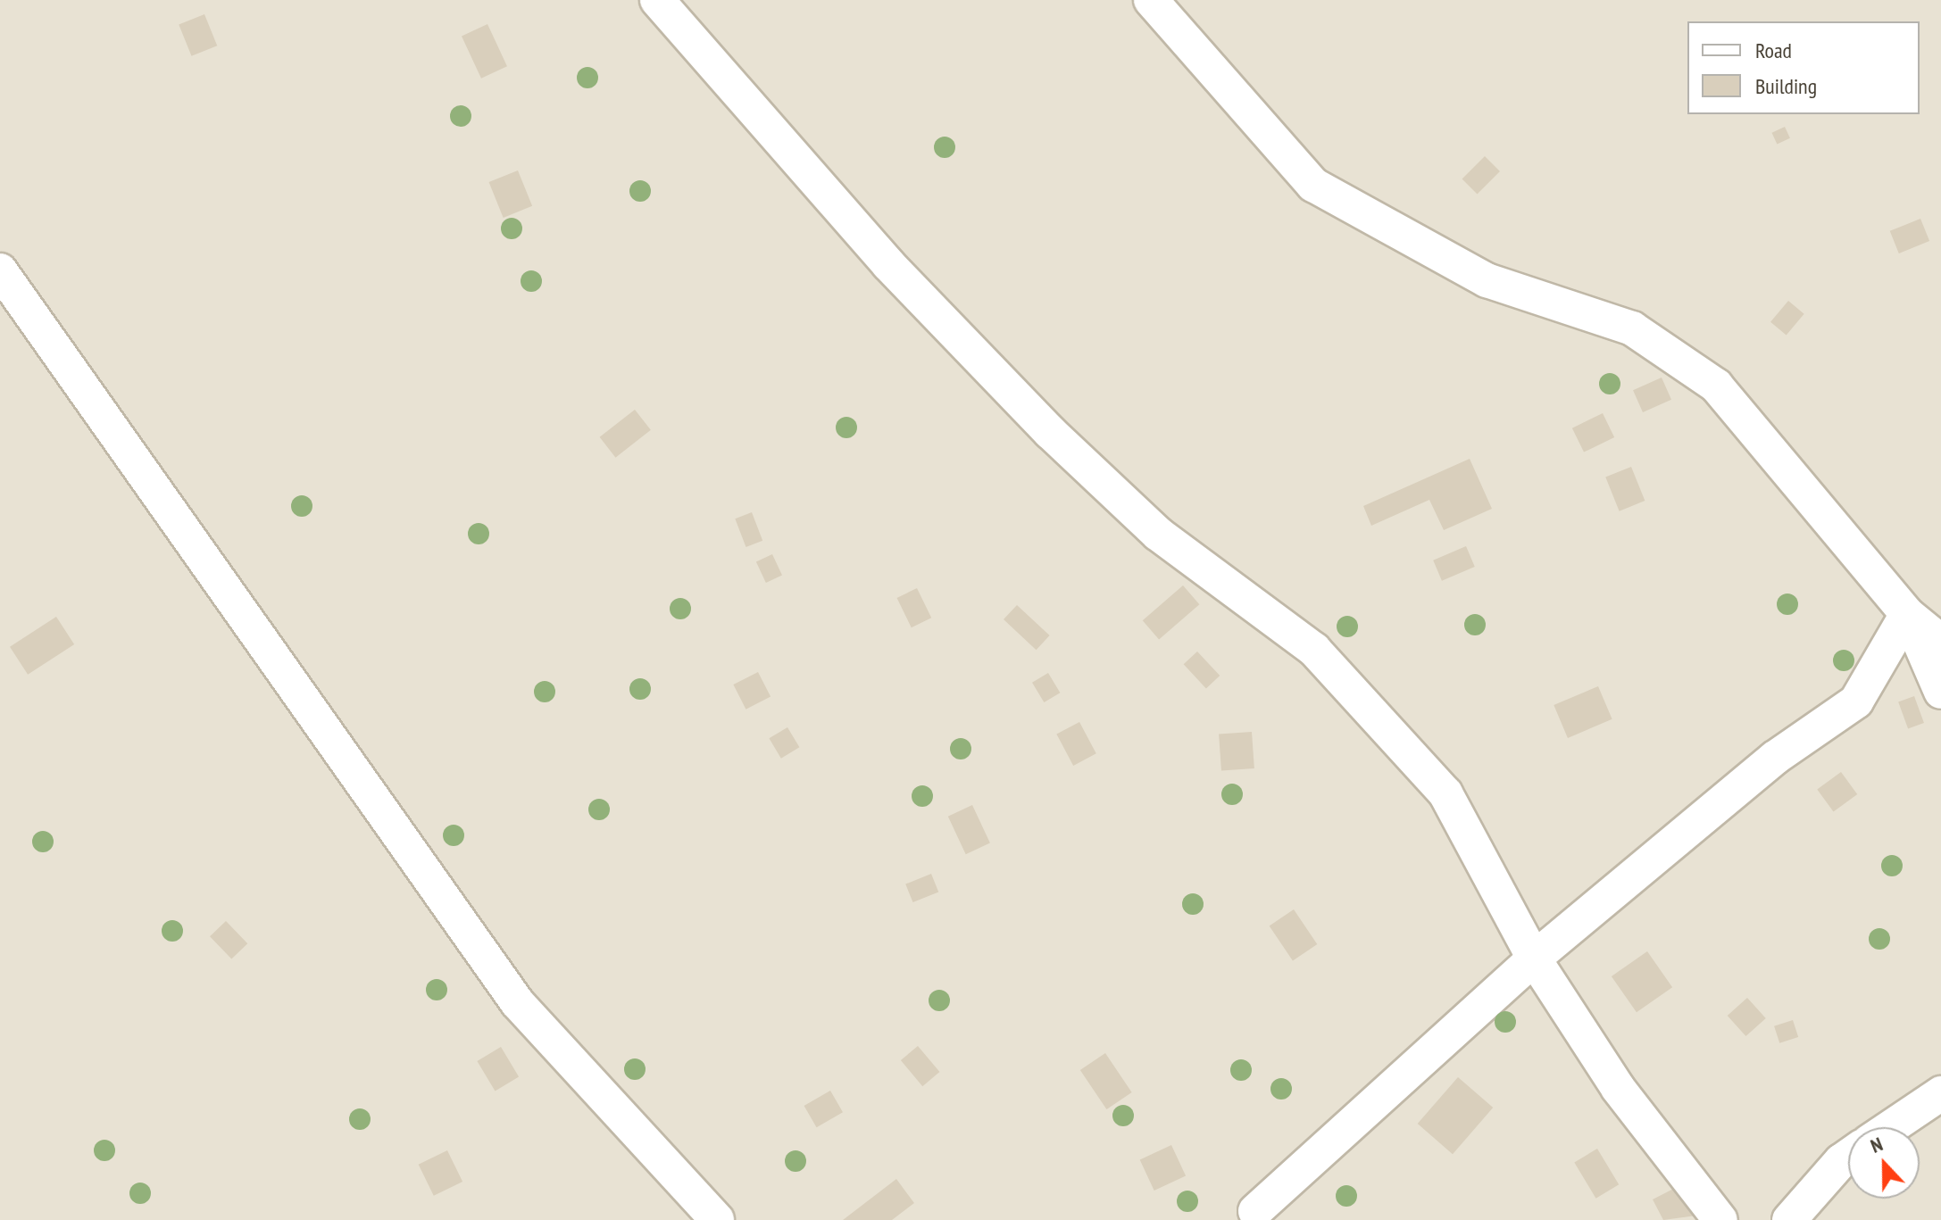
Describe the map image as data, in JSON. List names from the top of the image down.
{
  "legend": ["Road", "Building"],
  "north": "top"
}
